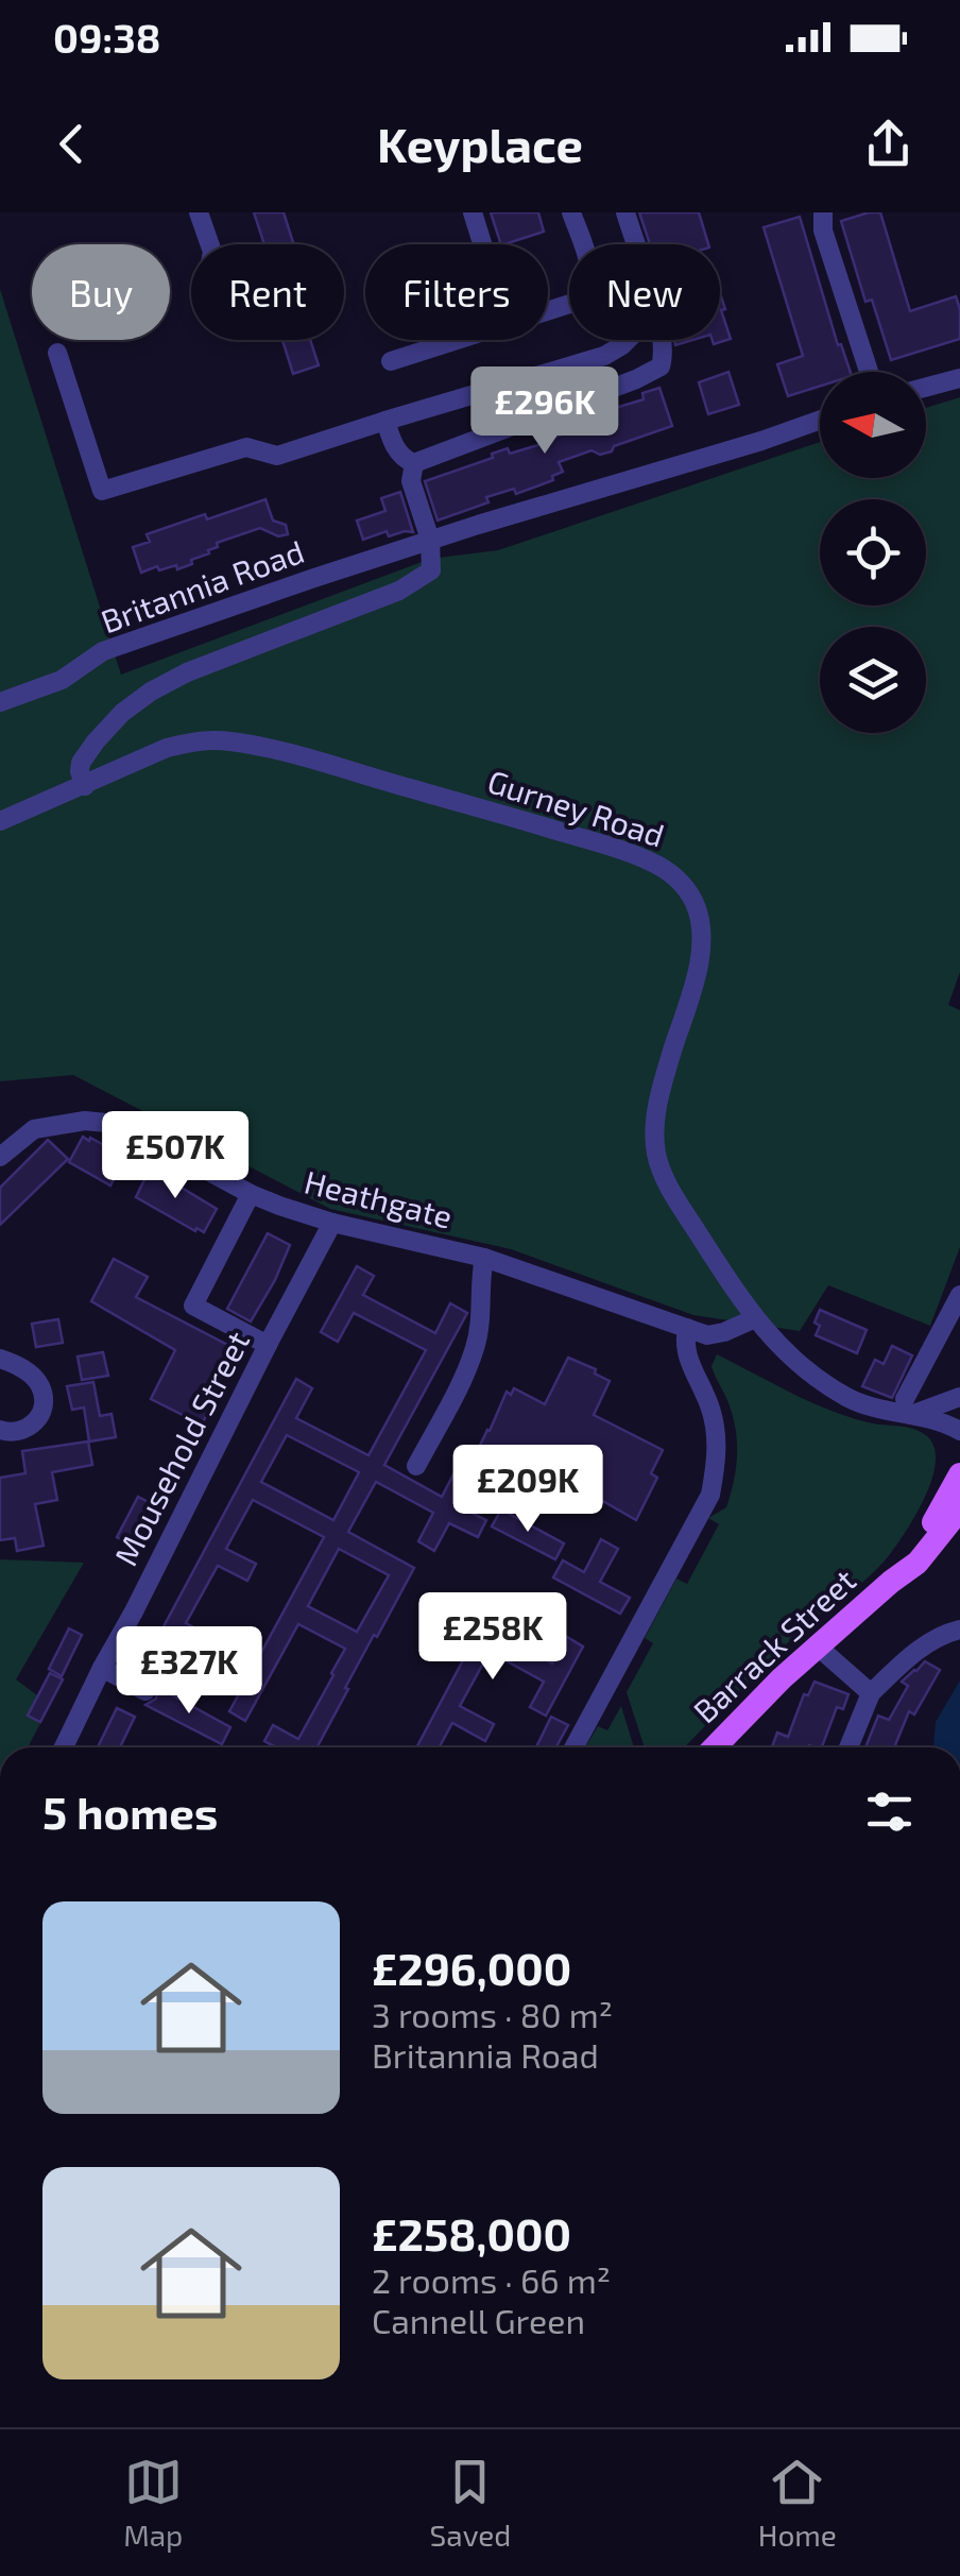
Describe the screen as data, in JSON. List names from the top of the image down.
{
  "streets": {
    "main road": ["Barrack Street"],
    "street": [
      "Britannia Road",
      "Gurney Road",
      "Heathgate",
      "Mousehold Street"
    ]
  },
  "crossings": [
    ["Gurney Road", "Heathgate"],
    ["Heathgate", "Mousehold Street"]
  ],
  "north": "left",
  "page": {
    "status": "09:38",
    "header": "Keyplace",
    "chip": [
      "Buy",
      "Rent",
      "Filters",
      "New"
    ],
    "price": [
      "£296K",
      "£507K",
      "£209K",
      "£258K",
      "£327K"
    ],
    "heading": "5 homes",
    "list": [
      {
        "name": "£296,000",
        "note": "3 rooms · 80 m² · Britannia Road"
      },
      {
        "name": "£258,000",
        "note": "2 rooms · 66 m² · Cannell Green"
      }
    ],
    "tabs": ["Map", "Saved", "Home"]
  }
}
